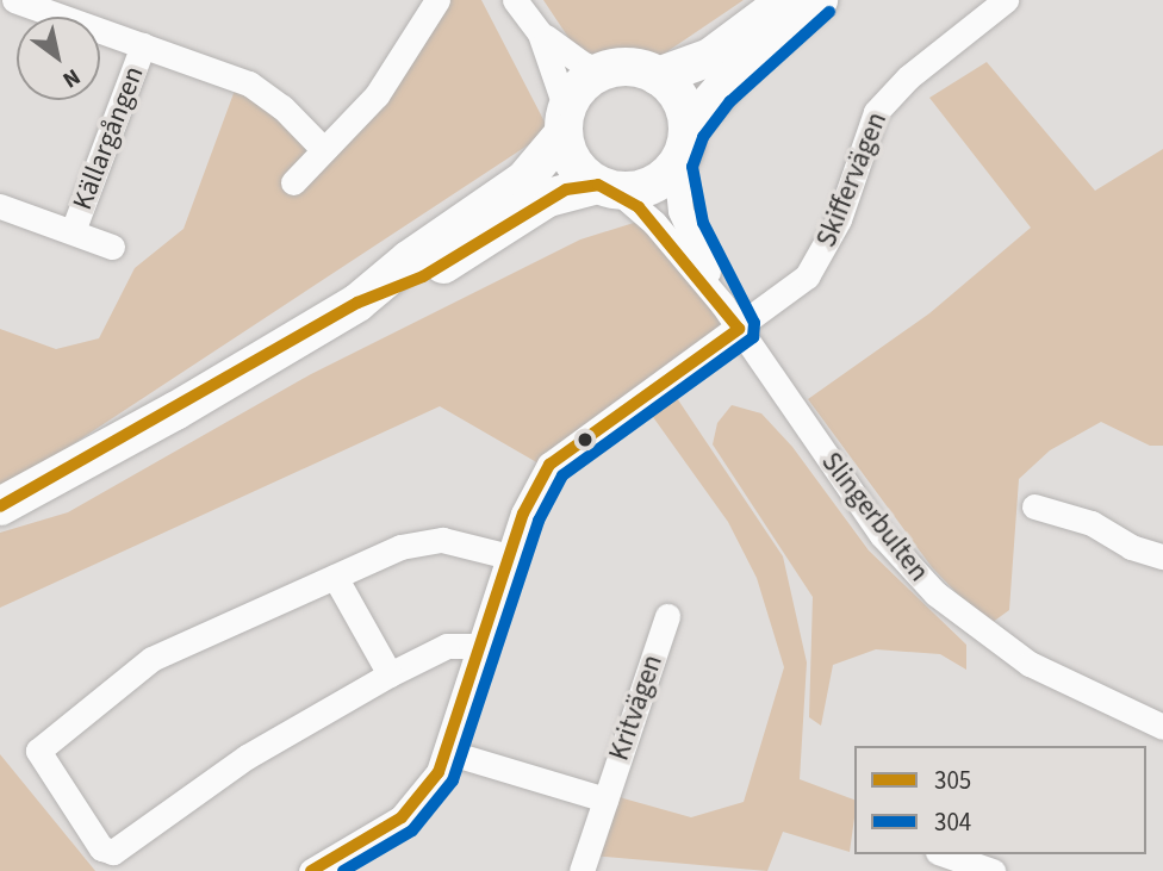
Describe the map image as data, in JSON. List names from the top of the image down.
{
  "streets": {
    "street": [
      "Källargången",
      "Skiffervägen",
      "Slingerbulten",
      "Kritvägen"
    ]
  },
  "crossings": [
    ["Skiffervägen", "Slingerbulten"]
  ],
  "lines": ["transit line 304", "transit line 305"],
  "legend": ["305", "304"],
  "north": "bottom right"
}
